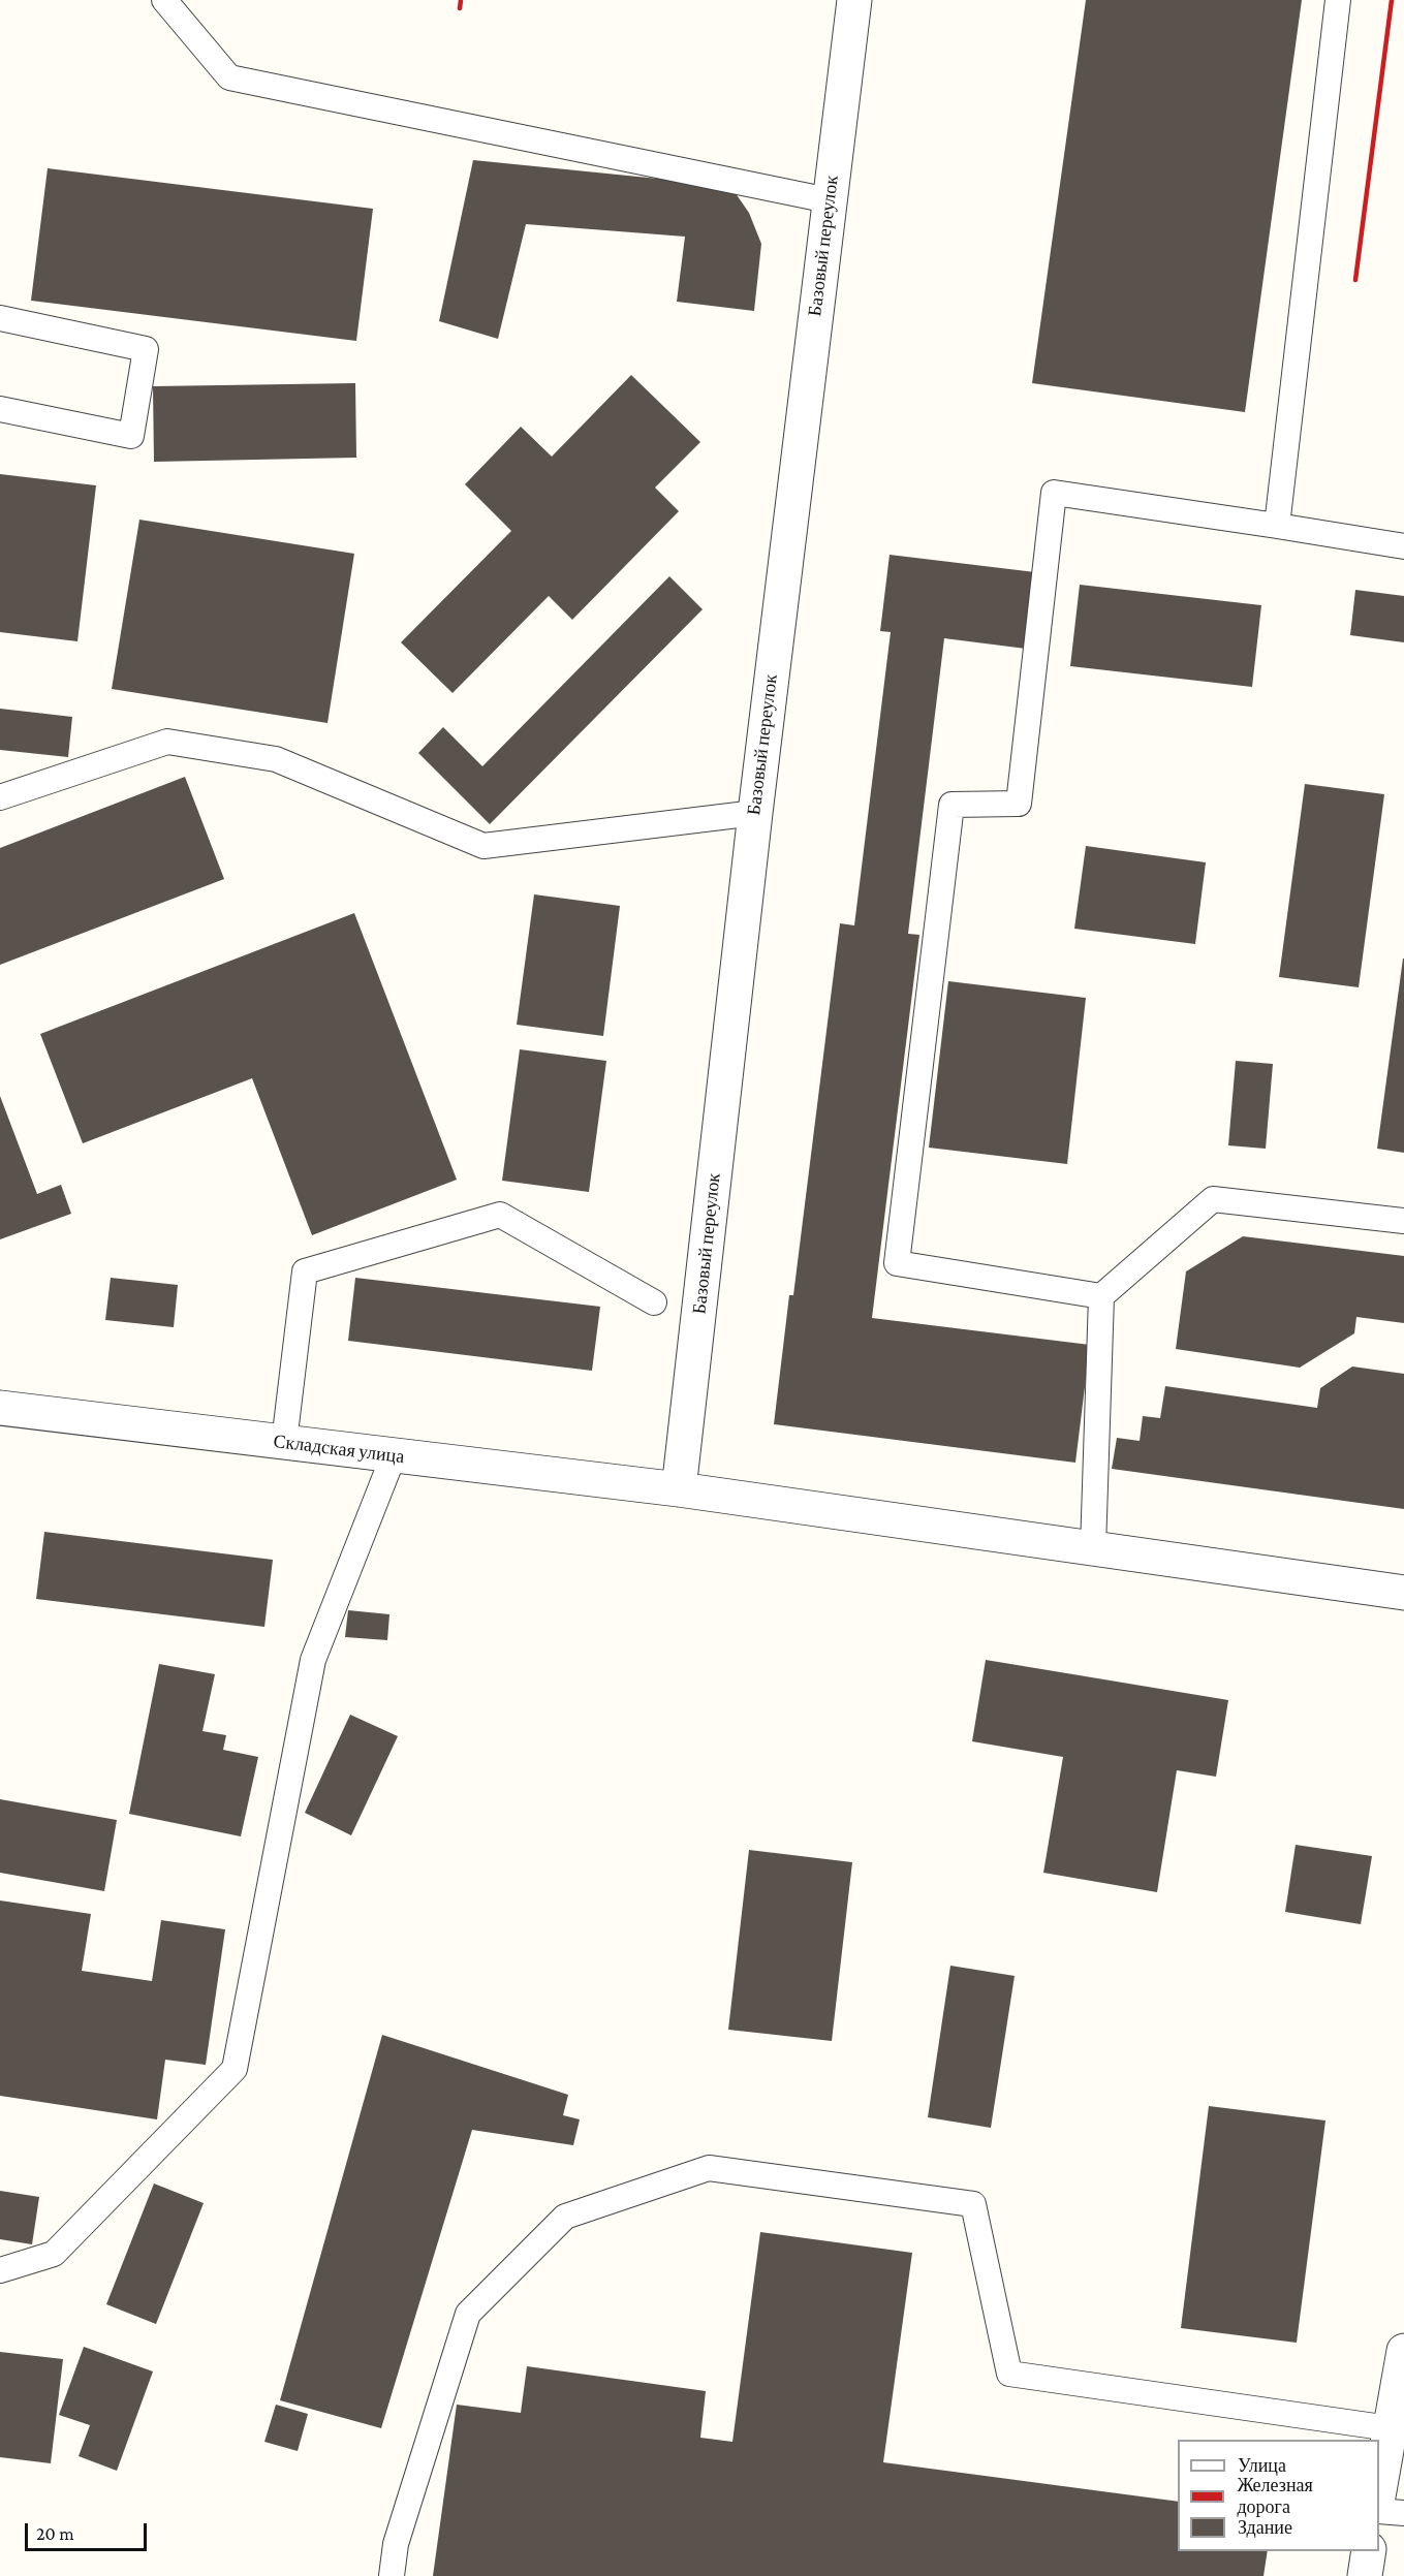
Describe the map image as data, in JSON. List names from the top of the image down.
{
  "streets": {
    "street": ["Базовый переулок", "Складская улица"]
  },
  "crossings": [
    ["Базовый переулок", "Складская улица"]
  ],
  "legend": ["Улица", "Железная дорога", "Здание"],
  "scale_bar": "20 m"
}
